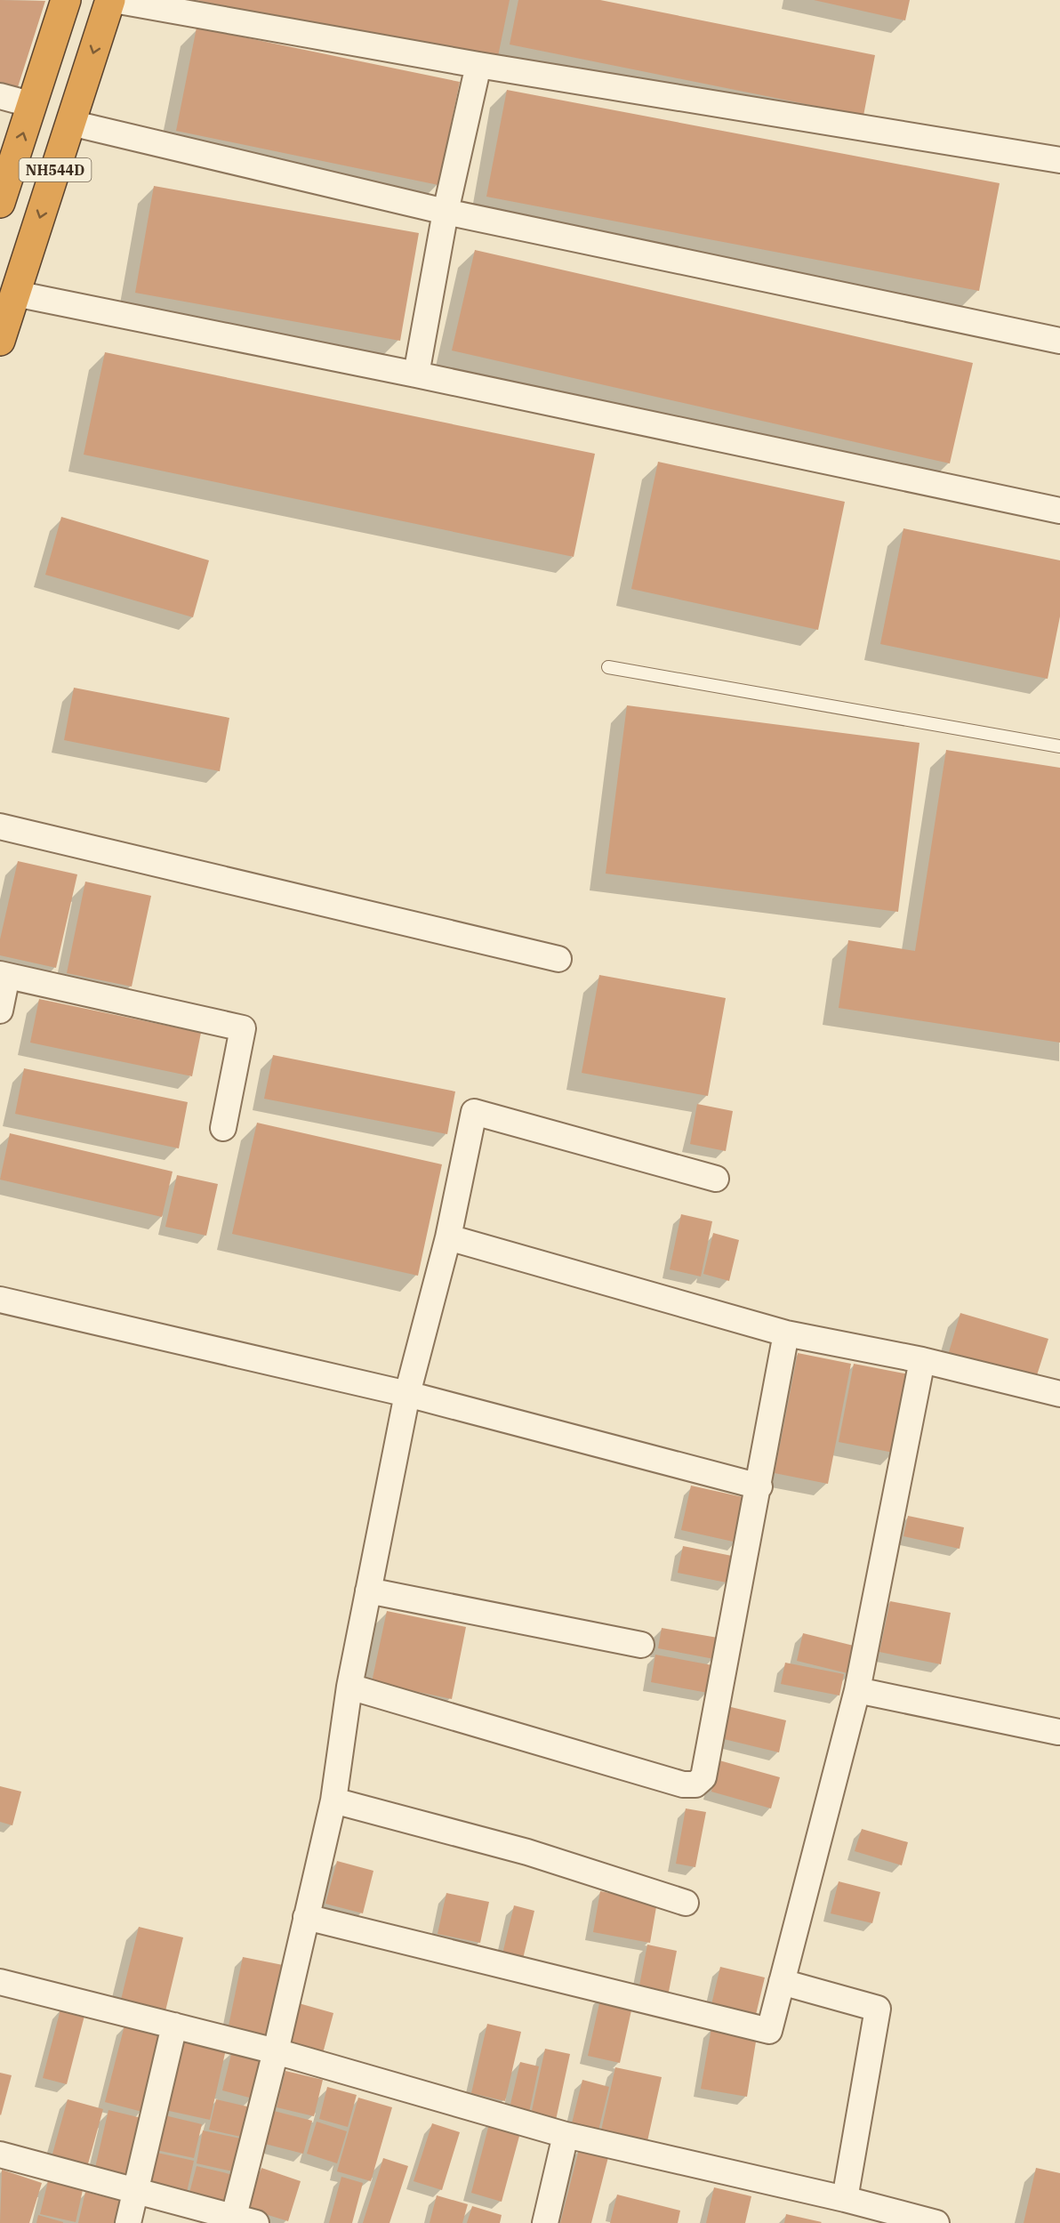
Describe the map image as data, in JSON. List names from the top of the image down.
{
  "streets": {
    "highway": ["NH544D"]
  }
}
